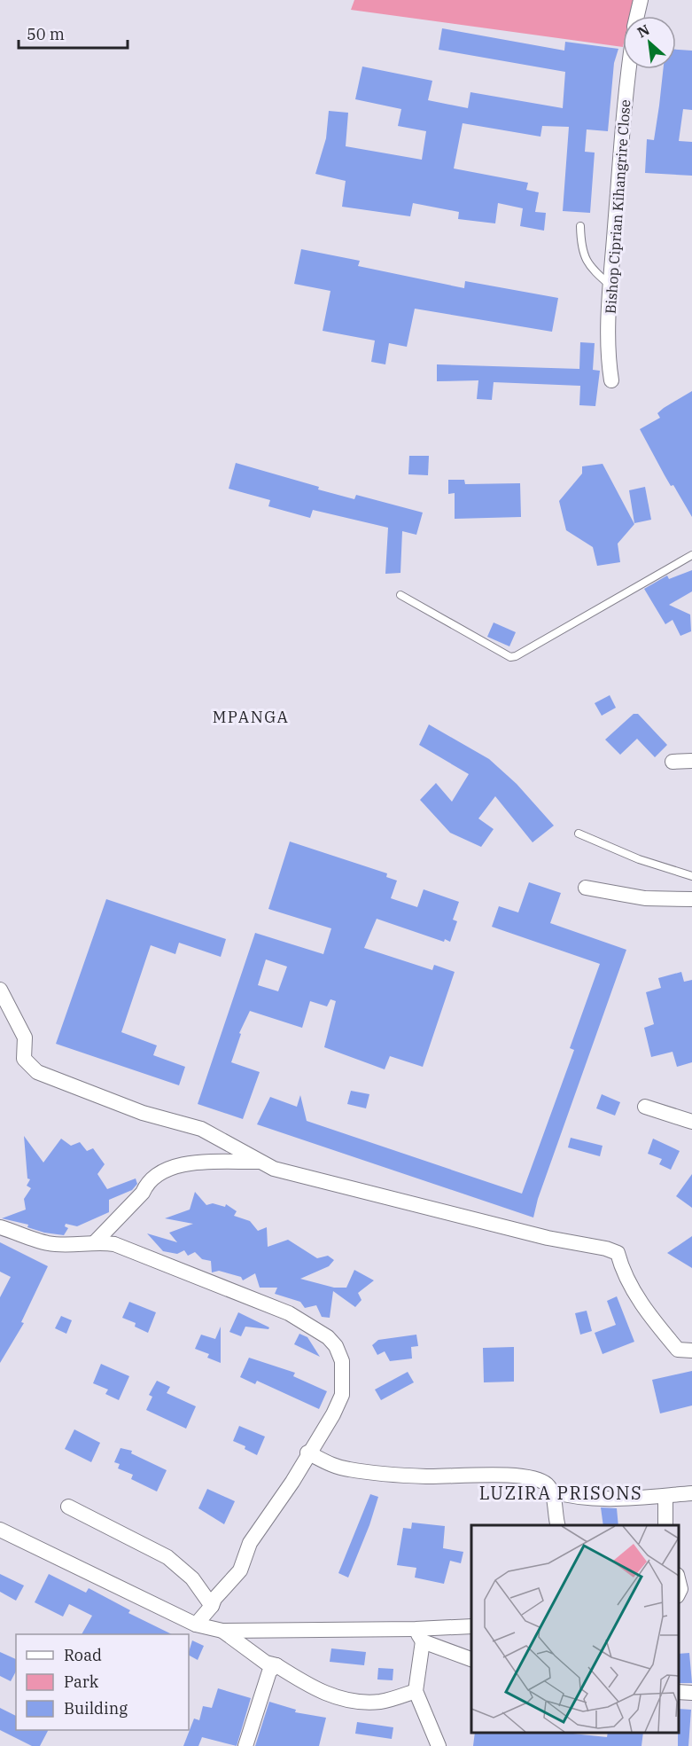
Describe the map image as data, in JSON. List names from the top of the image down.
{
  "streets": {
    "street": ["Bishop Ciprian Kihangrire Close"]
  },
  "districts": ["MPANGA", "LUZIRA PRISONS"],
  "legend": ["Road", "Park", "Building"],
  "scale_bar": "50 m",
  "north": "top left"
}
